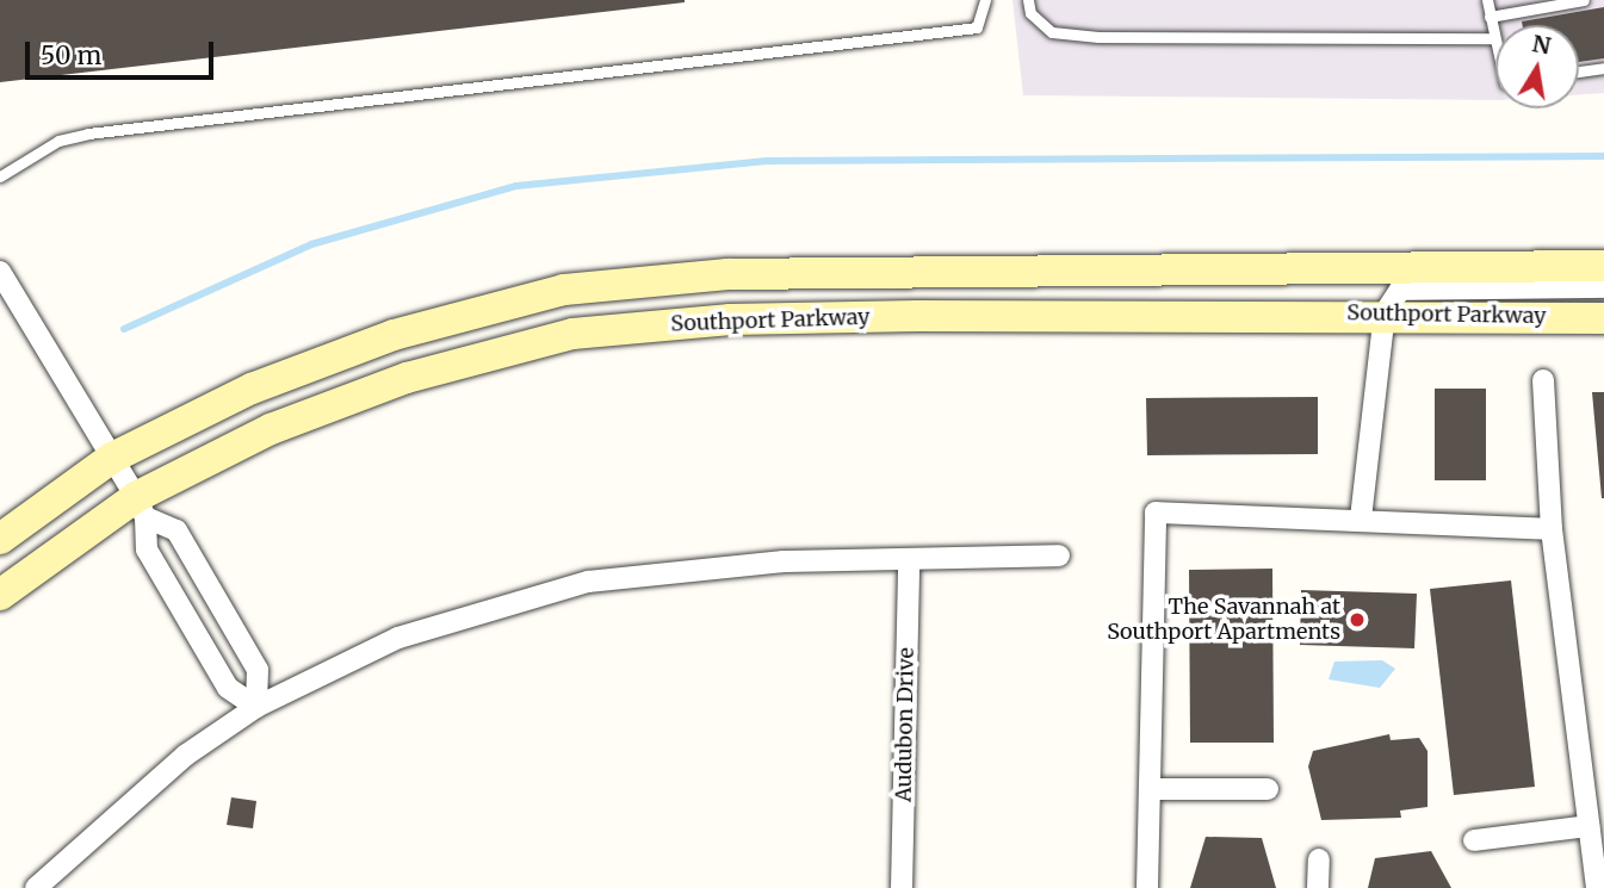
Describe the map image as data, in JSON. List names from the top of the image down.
{
  "streets": {
    "main road": ["Southport Parkway"],
    "street": ["Audubon Drive"]
  },
  "places": ["The Savannah at Southport Apartments"],
  "scale_bar": "50 m",
  "north": "top"
}
